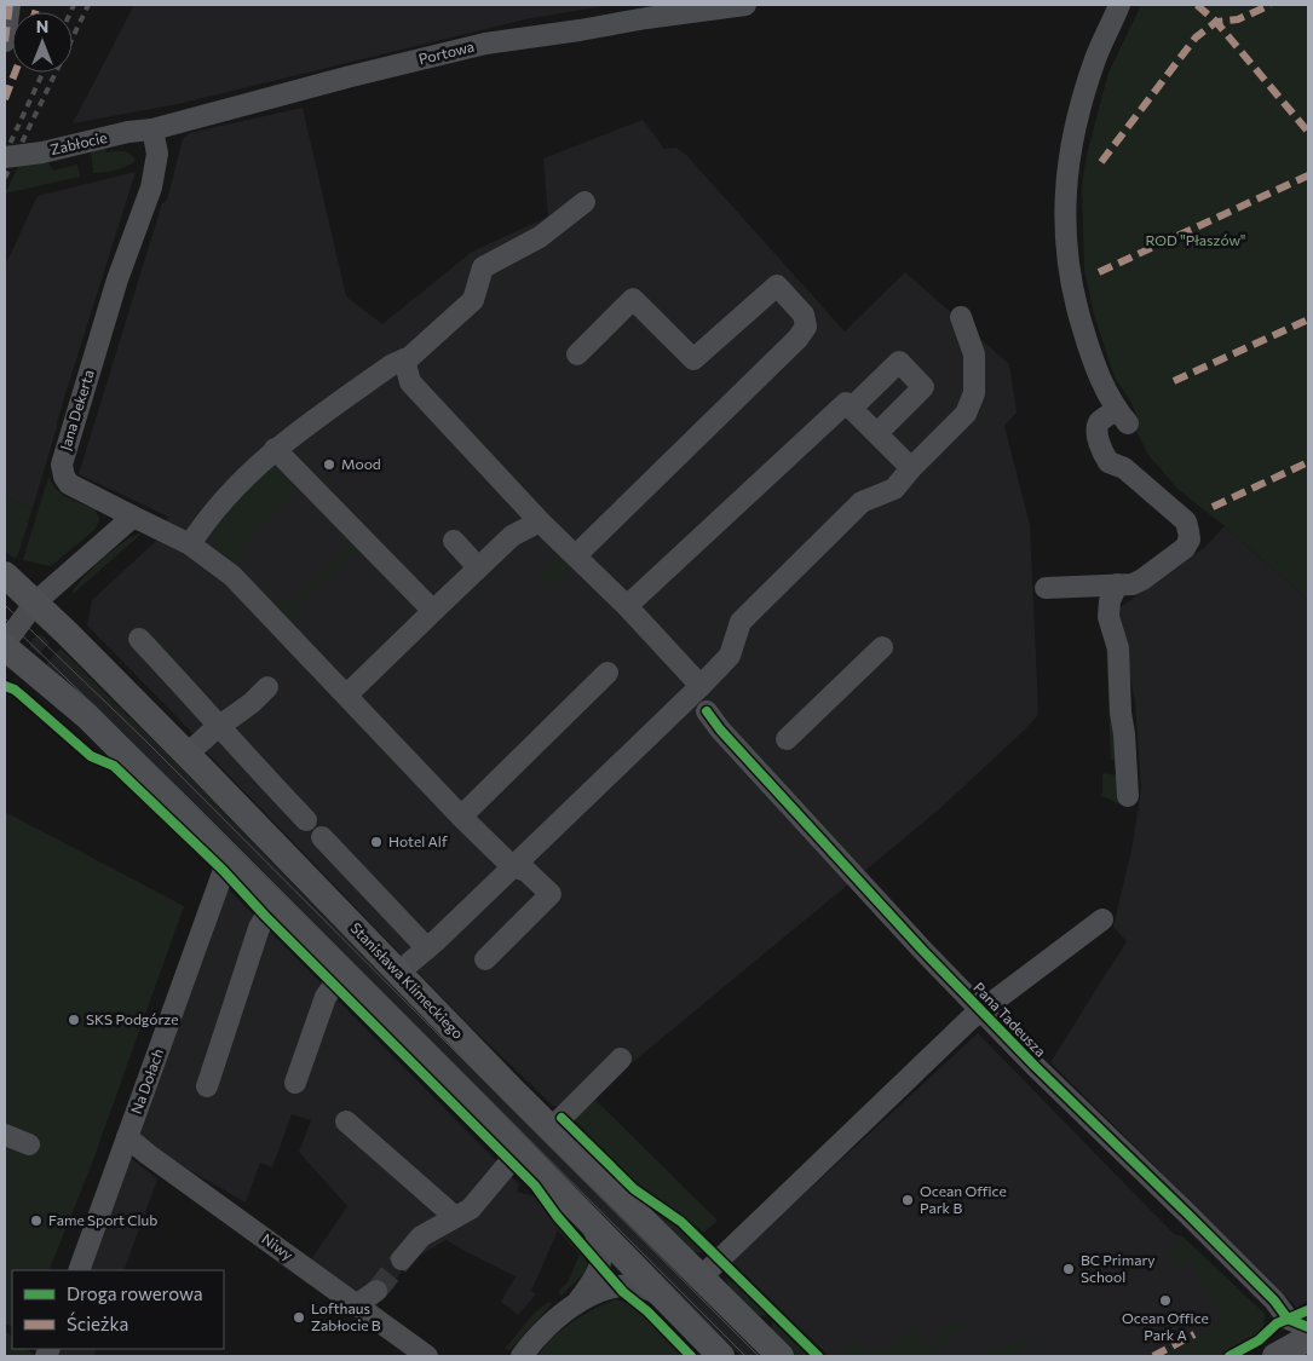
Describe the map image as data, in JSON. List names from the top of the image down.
{
  "streets": {
    "main road": ["Stanisława Klimeckiego"],
    "street": [
      "Portowa",
      "Zabłocie",
      "Jana Dekerta",
      "Pana Tadeusza",
      "Na Dołach",
      "Niwy"
    ]
  },
  "crossings": [
    ["Portowa", "Zabłocie"],
    ["Portowa", "Jana Dekerta"],
    ["Zabłocie", "Jana Dekerta"],
    ["Na Dołach", "Niwy"]
  ],
  "parks": ["ROD \"Płaszów\""],
  "places": [
    "Mood",
    "Hotel Alf",
    "SKS Podgórze",
    "Ocean Office Park B",
    "Fame Sport Club",
    "BC Primary School",
    "Ocean Office Park A",
    "Lofthaus Zabłocie B"
  ],
  "legend": ["Droga rowerowa", "Ścieżka"],
  "north": "top"
}
